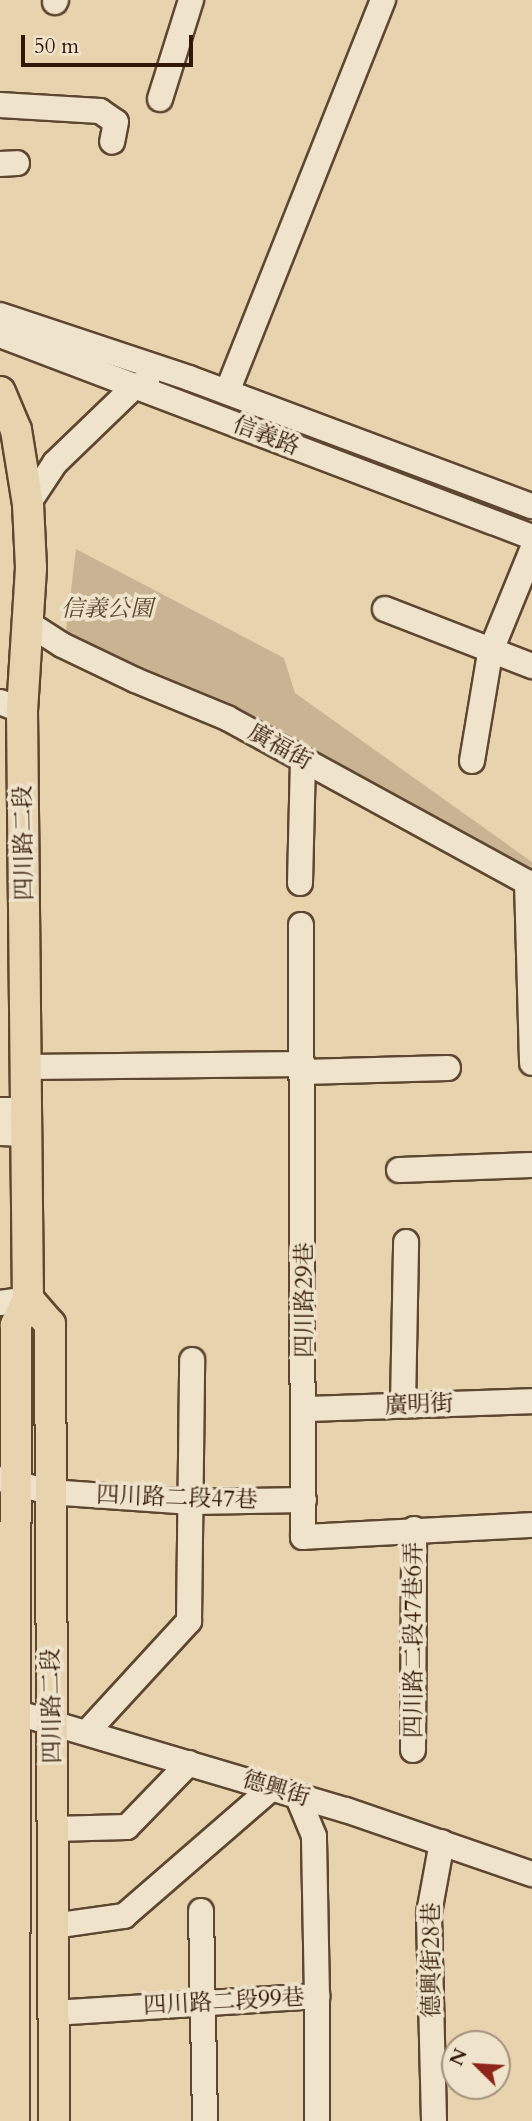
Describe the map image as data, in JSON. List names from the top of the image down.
{
  "streets": {
    "main road": ["四川路二段"],
    "street": [
      "信義路",
      "廣福街",
      "四川路29巷",
      "廣明街",
      "四川路二段47巷",
      "四川路二段47巷6弄",
      "德興街",
      "德興街28巷",
      "四川路二段99巷"
    ]
  },
  "crossings": [
    ["廣福街", "四川路二段"],
    ["四川路二段", "四川路二段47巷"],
    ["四川路二段", "德興街"],
    ["四川路二段", "四川路二段99巷"],
    ["四川路29巷", "廣明街"],
    ["四川路29巷", "四川路二段47巷"],
    ["四川路29巷", "四川路二段47巷6弄"],
    ["德興街", "德興街28巷"],
    ["德興街", "四川路二段99巷"]
  ],
  "parks": ["信義公園"],
  "scale_bar": "50 m",
  "north": "top left"
}
